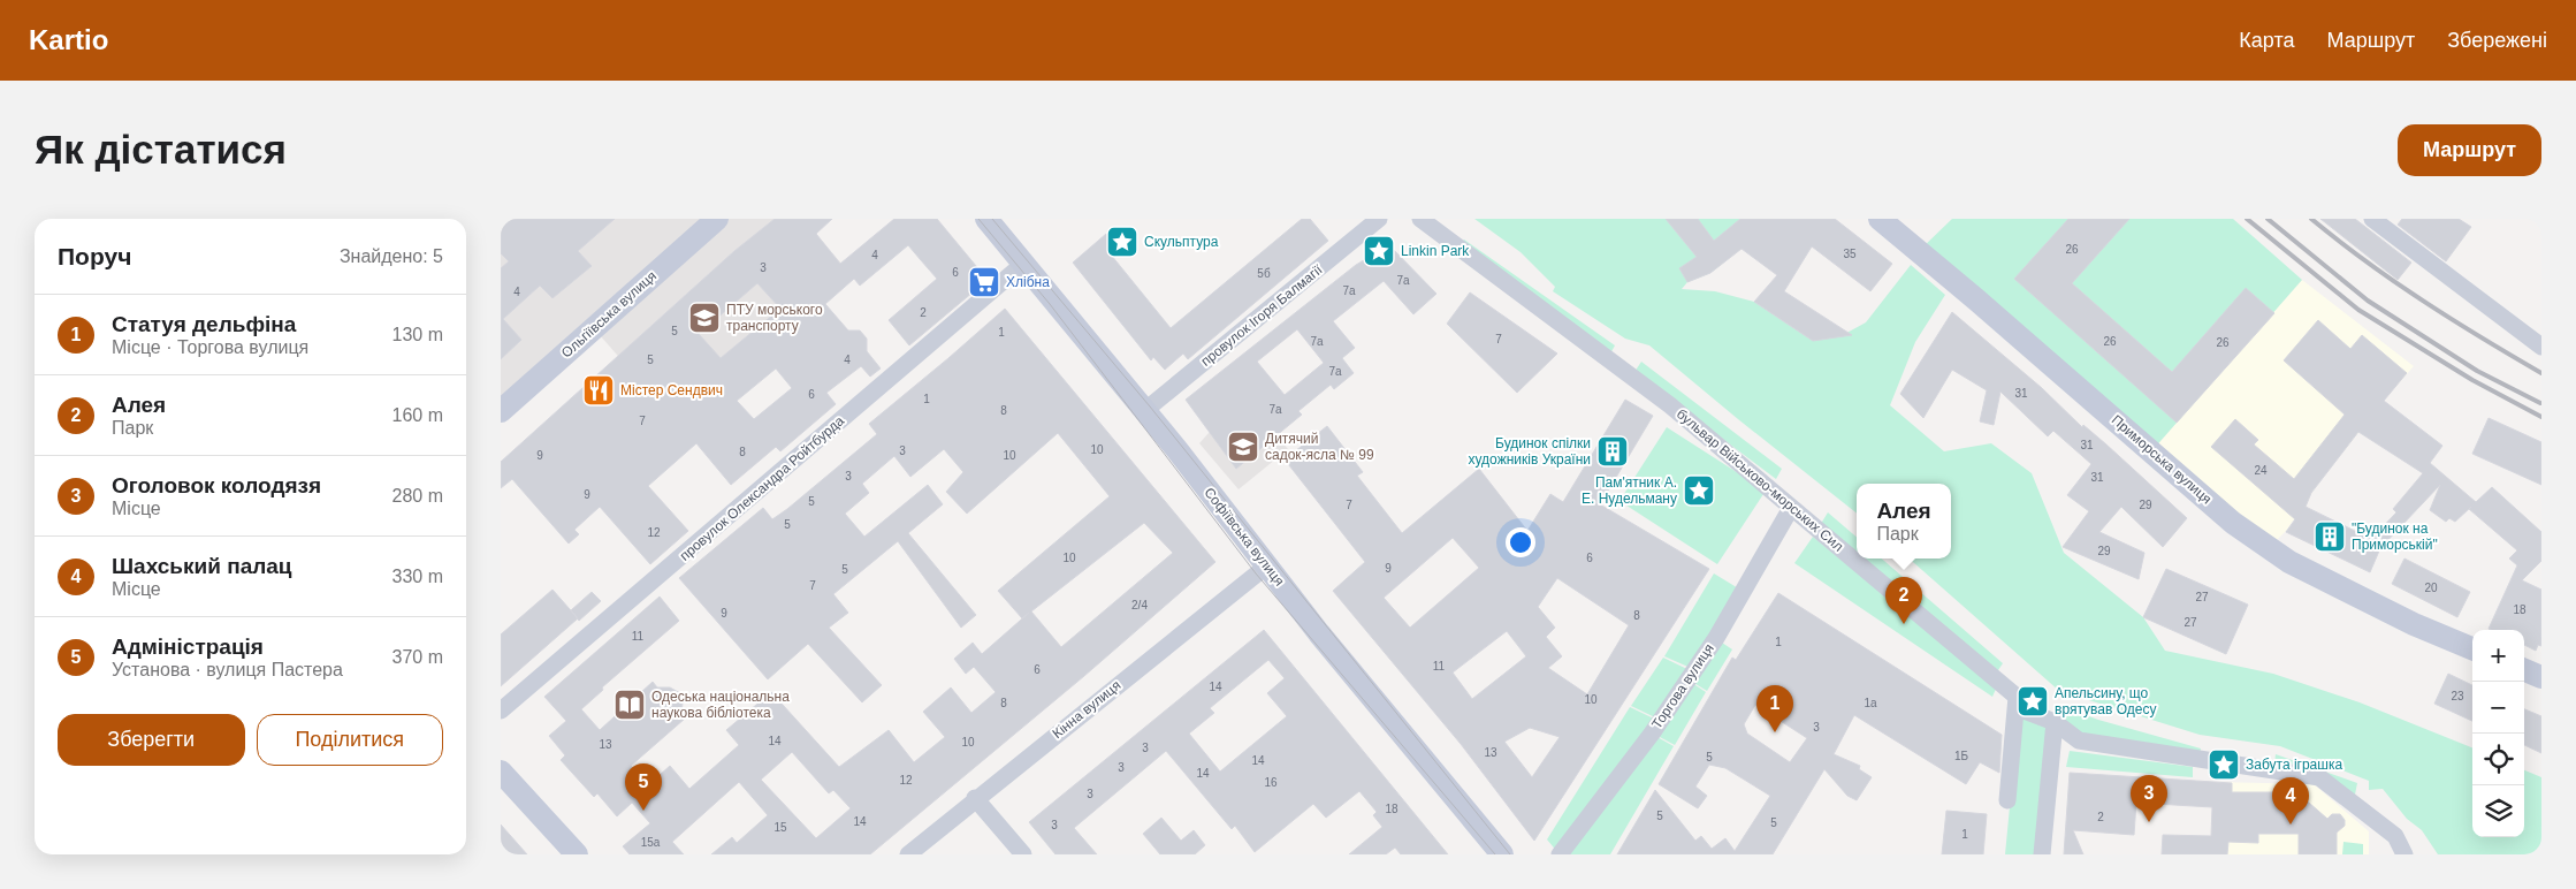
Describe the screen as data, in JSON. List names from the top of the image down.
{
  "streets": {
    "main road": ["Ольгіївська вулиця", "Приморська вулиця", "Софіївська вулиця"],
    "street": [
      "провулок Ігоря Балмагії",
      "бульвар Військово-морських Сил",
      "провулок Олександра Ройтбурда",
      "Торгова вулиця",
      "Кінна вулиця"
    ]
  },
  "crossings": [
    ["провулок Ігоря Балмагії", "Софіївська вулиця"],
    ["бульвар Військово-морських Сил", "Торгова вулиця"],
    ["провулок Олександра Ройтбурда", "Софіївська вулиця"],
    ["Софіївська вулиця", "Кінна вулиця"]
  ],
  "places": {
    "place": [
      "Скульптура",
      "Linkin Park",
      "Пам'ятник А. Е. Нудельману",
      "Апельсину, що врятував Одесу",
      "Забута іграшка"
    ],
    "supermarket": ["Хлібна"],
    "school or university": ["ПТУ морського транспорту", "Дитячий садок-ясла № 99"],
    "restaurant": ["Містер Сендвич"],
    "building": ["Будинок спілки художників України", "\"Будинок на Приморській\""],
    "library": ["Одеська національна наукова бібліотека"]
  },
  "house_numbers": [
    "26",
    "35",
    "4",
    "3",
    "6",
    "5б",
    "7а",
    "7а",
    "4",
    "2",
    "5",
    "1",
    "7",
    "7а",
    "26",
    "26",
    "5",
    "4",
    "7а",
    "31",
    "6",
    "1",
    "7а",
    "8",
    "7",
    "31",
    "10",
    "3",
    "8",
    "9",
    "10",
    "24",
    "3",
    "31",
    "9",
    "5",
    "7",
    "29",
    "5",
    "12",
    "29",
    "10",
    "6",
    "9",
    "5",
    "7",
    "20",
    "27",
    "2/4",
    "18",
    "9",
    "8",
    "27",
    "11",
    "1",
    "11",
    "6",
    "14",
    "23",
    "10",
    "8",
    "1а",
    "3",
    "14",
    "10",
    "13",
    "3",
    "13",
    "1Б",
    "5",
    "14",
    "3",
    "14",
    "12",
    "16",
    "3",
    "18",
    "5",
    "2",
    "14",
    "5",
    "3",
    "15",
    "1",
    "15а"
  ],
  "page": {
    "header": "Kartio",
    "nav": ["Карта", "Маршрут", "Збережені"],
    "buttons": [
      "Маршрут",
      ["Зберегти", "Поділитися"]
    ],
    "title": "Як дістатися",
    "heading": ["Поруч", "Знайдено: 5"],
    "list": [
      {
        "mark": "1",
        "name": "Статуя дельфіна",
        "note": "Місце · Торгова вулиця",
        "value": "130 m"
      },
      {
        "mark": "2",
        "name": "Алея",
        "note": "Парк",
        "value": "160 m"
      },
      {
        "mark": "3",
        "name": "Оголовок колодязя",
        "note": "Місце",
        "value": "280 m"
      },
      {
        "mark": "4",
        "name": "Шахський палац",
        "note": "Місце",
        "value": "330 m"
      },
      {
        "mark": "5",
        "name": "Адміністрація",
        "note": "Установа · вулиця Пастера",
        "value": "370 m"
      }
    ],
    "popup": ["Алея", "Парк"],
    "pins": [
      "2",
      "1",
      "5",
      "3",
      "4"
    ],
    "map_buttons": ["+", "−"]
  }
}
